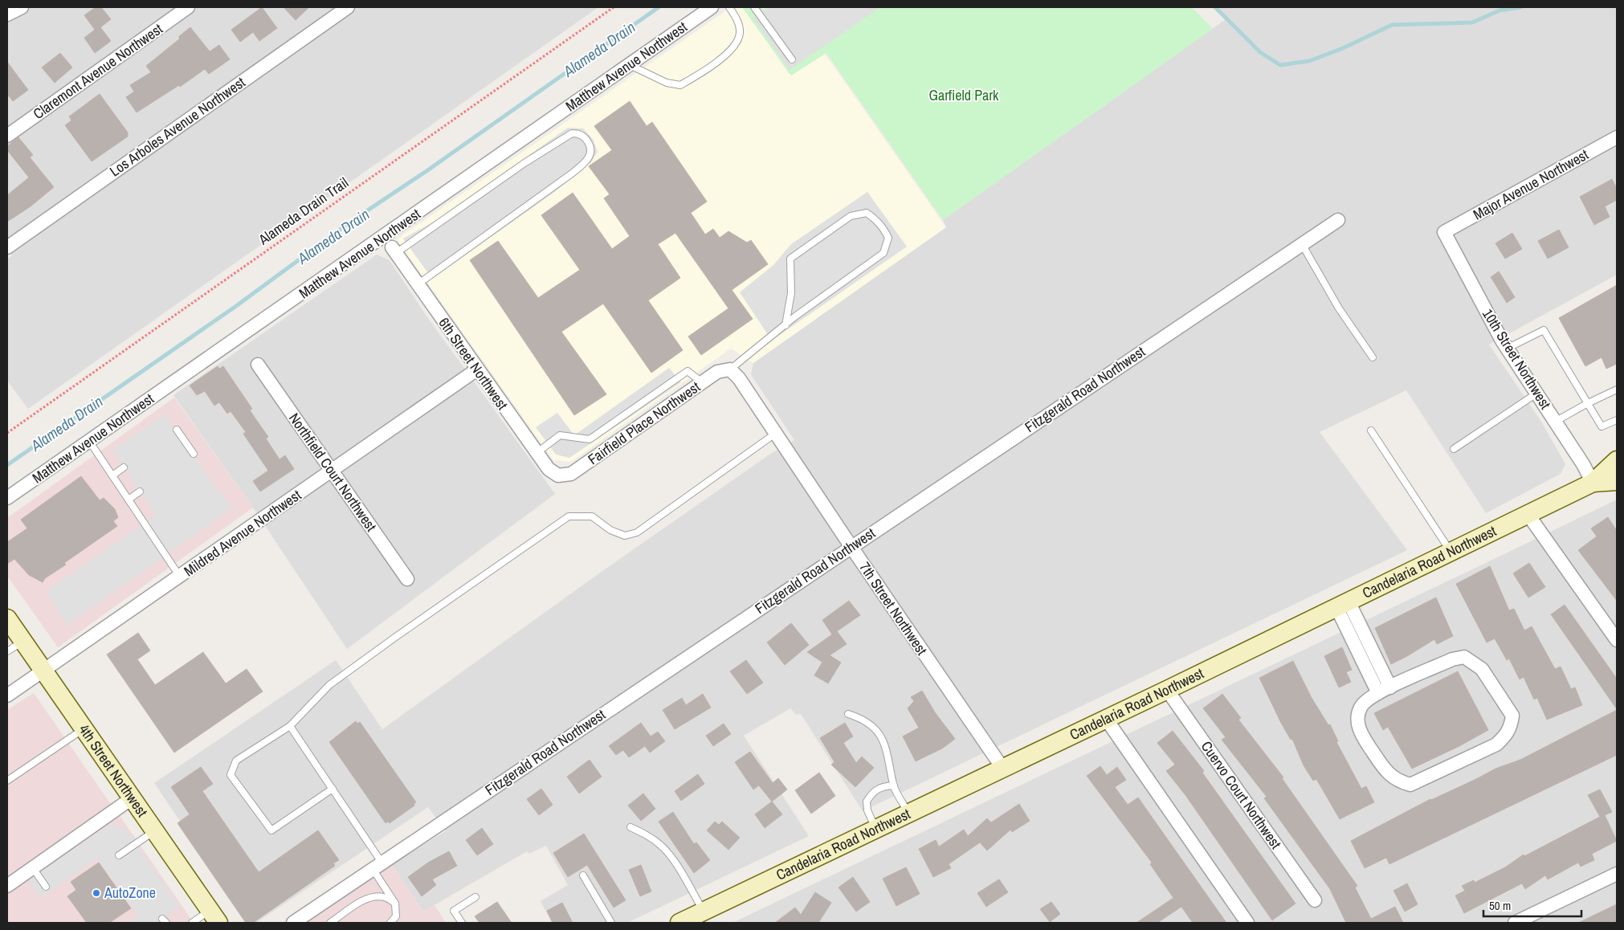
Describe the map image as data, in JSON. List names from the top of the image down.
{
  "streets": {
    "main road": ["Candelaria Road Northwest", "4th Street Northwest"],
    "street": [
      "Matthew Avenue Northwest",
      "Claremont Avenue Northwest",
      "Los Arboles Avenue Northwest",
      "Major Avenue Northwest",
      "10th Street Northwest",
      "6th Street Northwest",
      "Fitzgerald Road Northwest",
      "Fairfield Place Northwest",
      "Northfield Court Northwest",
      "Mildred Avenue Northwest",
      "7th Street Northwest",
      "Cuervo Court Northwest"
    ],
    "path": ["Alameda Drain Trail"]
  },
  "crossings": [
    ["Major Avenue Northwest", "10th Street Northwest"],
    ["10th Street Northwest", "Candelaria Road Northwest"],
    ["6th Street Northwest", "Fairfield Place Northwest"],
    ["6th Street Northwest", "Mildred Avenue Northwest"],
    ["Fitzgerald Road Northwest", "7th Street Northwest"],
    ["Fairfield Place Northwest", "7th Street Northwest"],
    ["Northfield Court Northwest", "Mildred Avenue Northwest"],
    ["Mildred Avenue Northwest", "4th Street Northwest"],
    ["Candelaria Road Northwest", "7th Street Northwest"],
    ["Candelaria Road Northwest", "Cuervo Court Northwest"]
  ],
  "water": ["Alameda Drain"],
  "parks": ["Garfield Park"],
  "places": ["AutoZone"],
  "scale_bar": "50 m"
}
